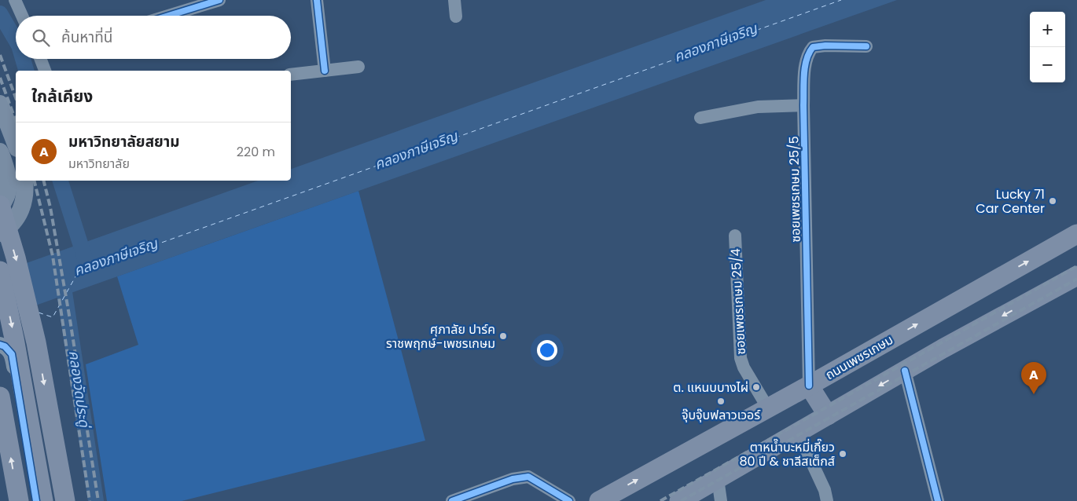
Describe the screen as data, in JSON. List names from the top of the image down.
{
  "streets": {
    "main road": ["ถนนเพชรเกษม"],
    "street": ["ซอยเพชรเกษม 25/5", "ซอยเพชรเกษม 25/4"]
  },
  "crossings": [
    ["ซอยเพชรเกษม 25/5", "ถนนเพชรเกษม"],
    ["ซอยเพชรเกษม 25/4", "ถนนเพชรเกษม"]
  ],
  "water": ["คลองภาษีเจริญ", "คลองวัดประดู่"],
  "places": [
    "Lucky 71 Car Center",
    "ศุภาลัย ปาร์ค ราชพฤกษ์-เพชรเกษม",
    "ต. แหนบบางไผ่",
    "จุ๊บจุ๊บฟลาวเวอร์",
    "ตาหน๊ำบะหมี่เกี๊ยว 80 ปี & ชาลีสเต็กส์"
  ],
  "page": {
    "map_buttons": ["+", "−"],
    "search": "ค้นหาที่นี่",
    "heading": "ใกล้เคียง",
    "list": [
      {
        "mark": "A",
        "name": "มหาวิทยาลัยสยาม",
        "note": "มหาวิทยาลัย",
        "value": "220 m"
      }
    ],
    "pins": "A"
  }
}
